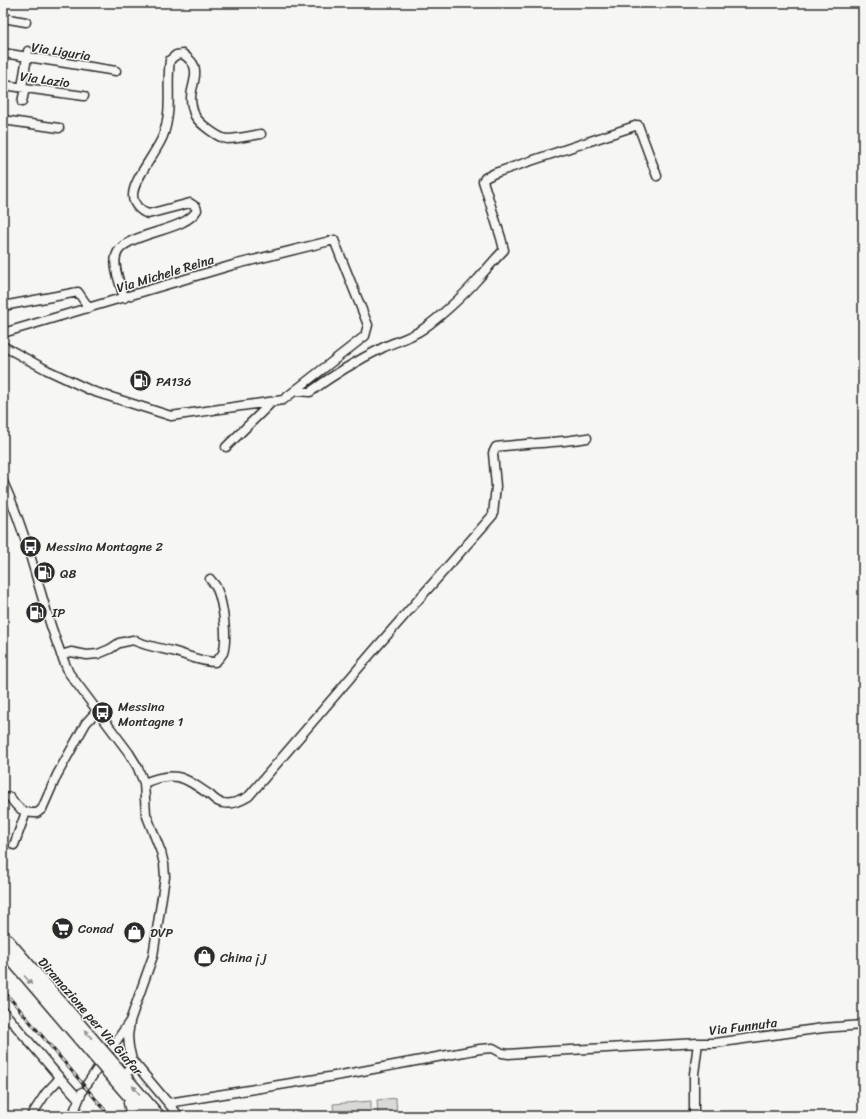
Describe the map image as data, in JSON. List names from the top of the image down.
{
  "streets": {
    "highway": ["Diramazione per Via Giafar"],
    "street": [
      "Via Liguria",
      "Via Lazio",
      "Via Michele Reina",
      "Via Funnuta"
    ]
  },
  "places": {
    "fuel station": ["PA136", "Q8", "IP"],
    "bus stop": ["Messina Montagne 2", "Messina Montagne 1"],
    "supermarket": ["Conad"],
    "shop": ["DVP", "China j j"]
  }
}
